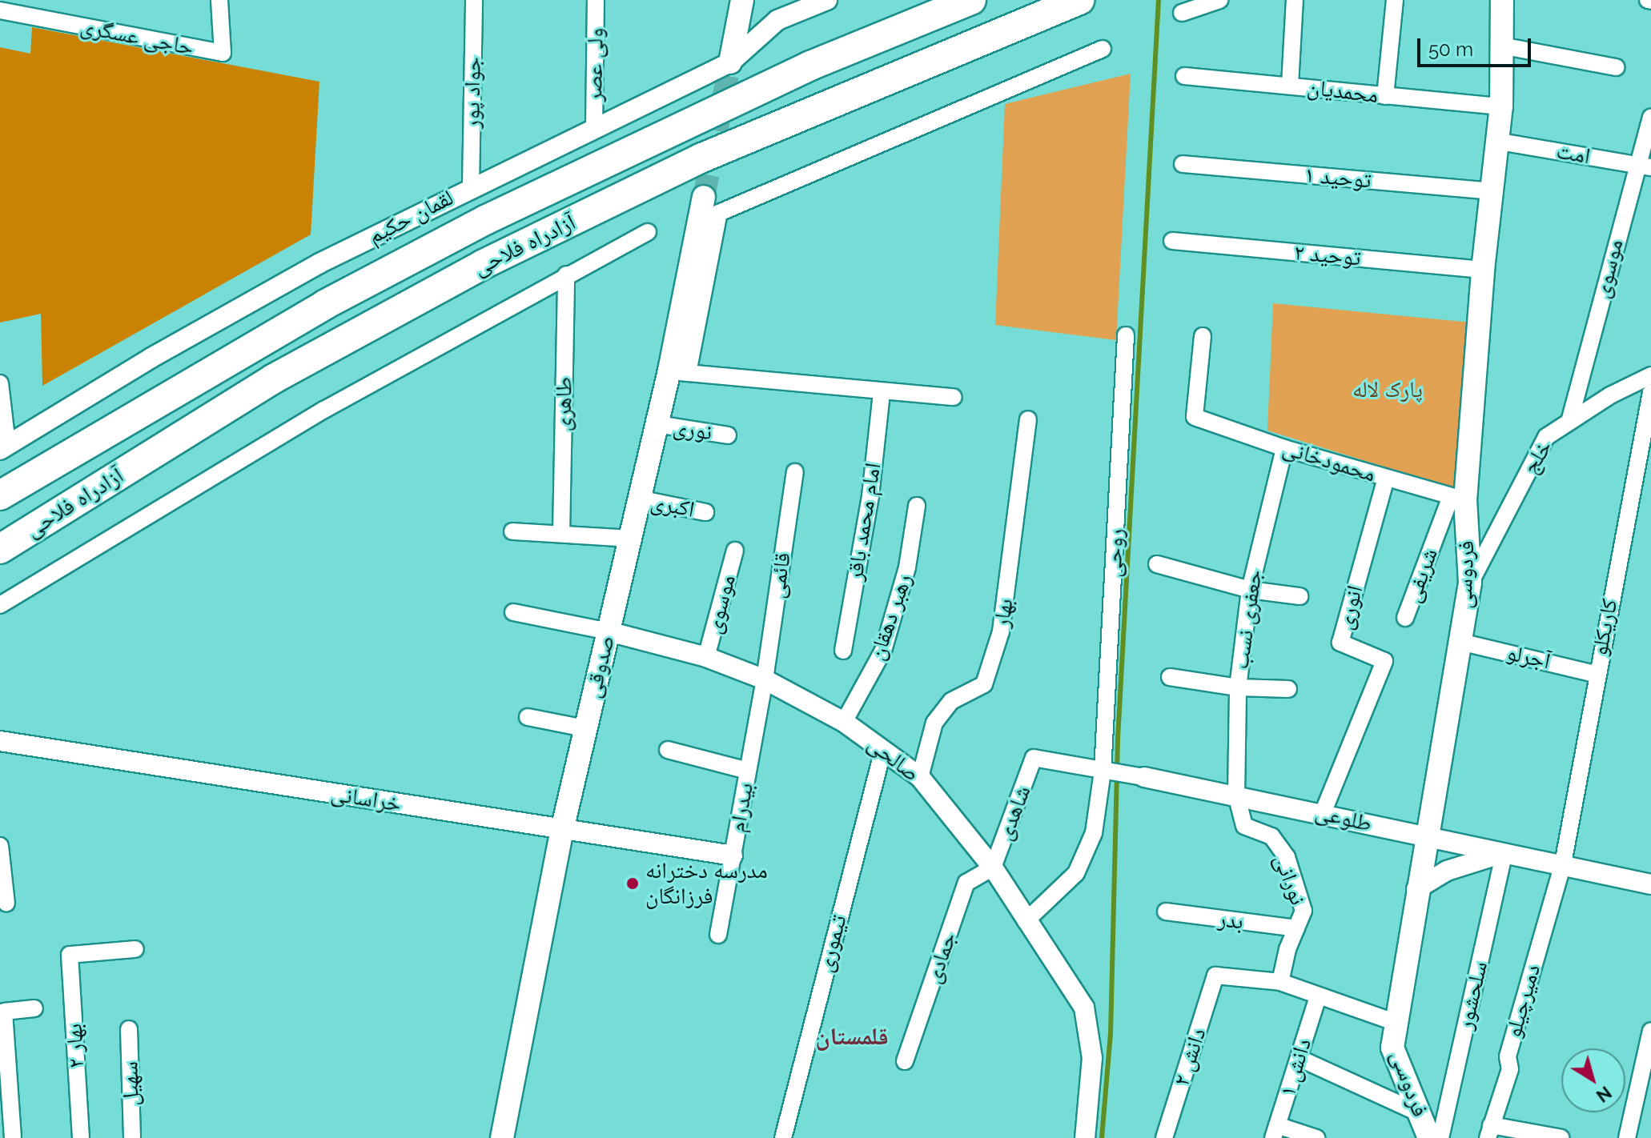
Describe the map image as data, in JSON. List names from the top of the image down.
{
  "streets": {
    "highway": ["آزادراه فلاحی"],
    "main road": ["فردوسی", "صدوقی"],
    "street": [
      "حاجی عسگری",
      "ولی عصر",
      "محمدیان",
      "جواد پور",
      "امت",
      "توحید ۱",
      "لقمان حکیم",
      "توحید ۲",
      "موسوی",
      "طاهری",
      "نوری",
      "خلج",
      "محمودخانی",
      "اکبری",
      "امام محمد باقر",
      "روحی",
      "قائمی",
      "شریفی",
      "انوری",
      "بهار",
      "رهبر دهقان",
      "جعفری نسب",
      "کاریکلو",
      "آجرلو",
      "صالحی",
      "خراسانی",
      "بیدرام",
      "شاهدی",
      "طلوعی",
      "نورانی",
      "بدر",
      "تیموری",
      "جمادی",
      "سلحشور",
      "دمیرچیلو",
      "بهار ۲",
      "دانش ۲",
      "دانش ۱",
      "سهیل"
    ]
  },
  "crossings": [
    ["ولی عصر", "لقمان حکیم"],
    ["محمدیان", "فردوسی"],
    ["جواد پور", "لقمان حکیم"],
    ["امت", "موسوی"],
    ["امت", "فردوسی"],
    ["توحید ۱", "فردوسی"],
    ["توحید ۲", "فردوسی"],
    ["موسوی", "خلج"],
    ["موسوی", "صالحی"],
    ["نوری", "صدوقی"],
    ["خلج", "فردوسی"],
    ["محمودخانی", "فردوسی"],
    ["محمودخانی", "شریفی"],
    ["محمودخانی", "انوری"],
    ["محمودخانی", "جعفری نسب"],
    ["اکبری", "صدوقی"],
    ["روحی", "صالحی"],
    ["روحی", "طلوعی"],
    ["فردوسی", "شریفی"],
    ["فردوسی", "آجرلو"],
    ["فردوسی", "طلوعی"],
    ["قائمی", "صالحی"],
    ["قائمی", "بیدرام"],
    ["انوری", "طلوعی"],
    ["بهار", "صالحی"],
    ["رهبر دهقان", "صالحی"],
    ["جعفری نسب", "طلوعی"],
    ["جعفری نسب", "نورانی"],
    ["کاریکلو", "آجرلو"],
    ["کاریکلو", "طلوعی"],
    ["کاریکلو", "دمیرچیلو"],
    ["صدوقی", "صالحی"],
    ["صدوقی", "خراسانی"],
    ["صالحی", "بیدرام"],
    ["صالحی", "شاهدی"],
    ["صالحی", "تیموری"],
    ["صالحی", "جمادی"],
    ["خراسانی", "بیدرام"],
    ["شاهدی", "طلوعی"],
    ["شاهدی", "جمادی"],
    ["طلوعی", "نورانی"],
    ["طلوعی", "سلحشور"],
    ["طلوعی", "دمیرچیلو"],
    ["نورانی", "بدر"],
    ["نورانی", "دانش ۲"]
  ],
  "districts": ["قلمستان"],
  "parks": ["پارک لاله"],
  "places": ["مدرسه دخترانه فرزانگان"],
  "scale_bar": "50 m",
  "north": "bottom right"
}
